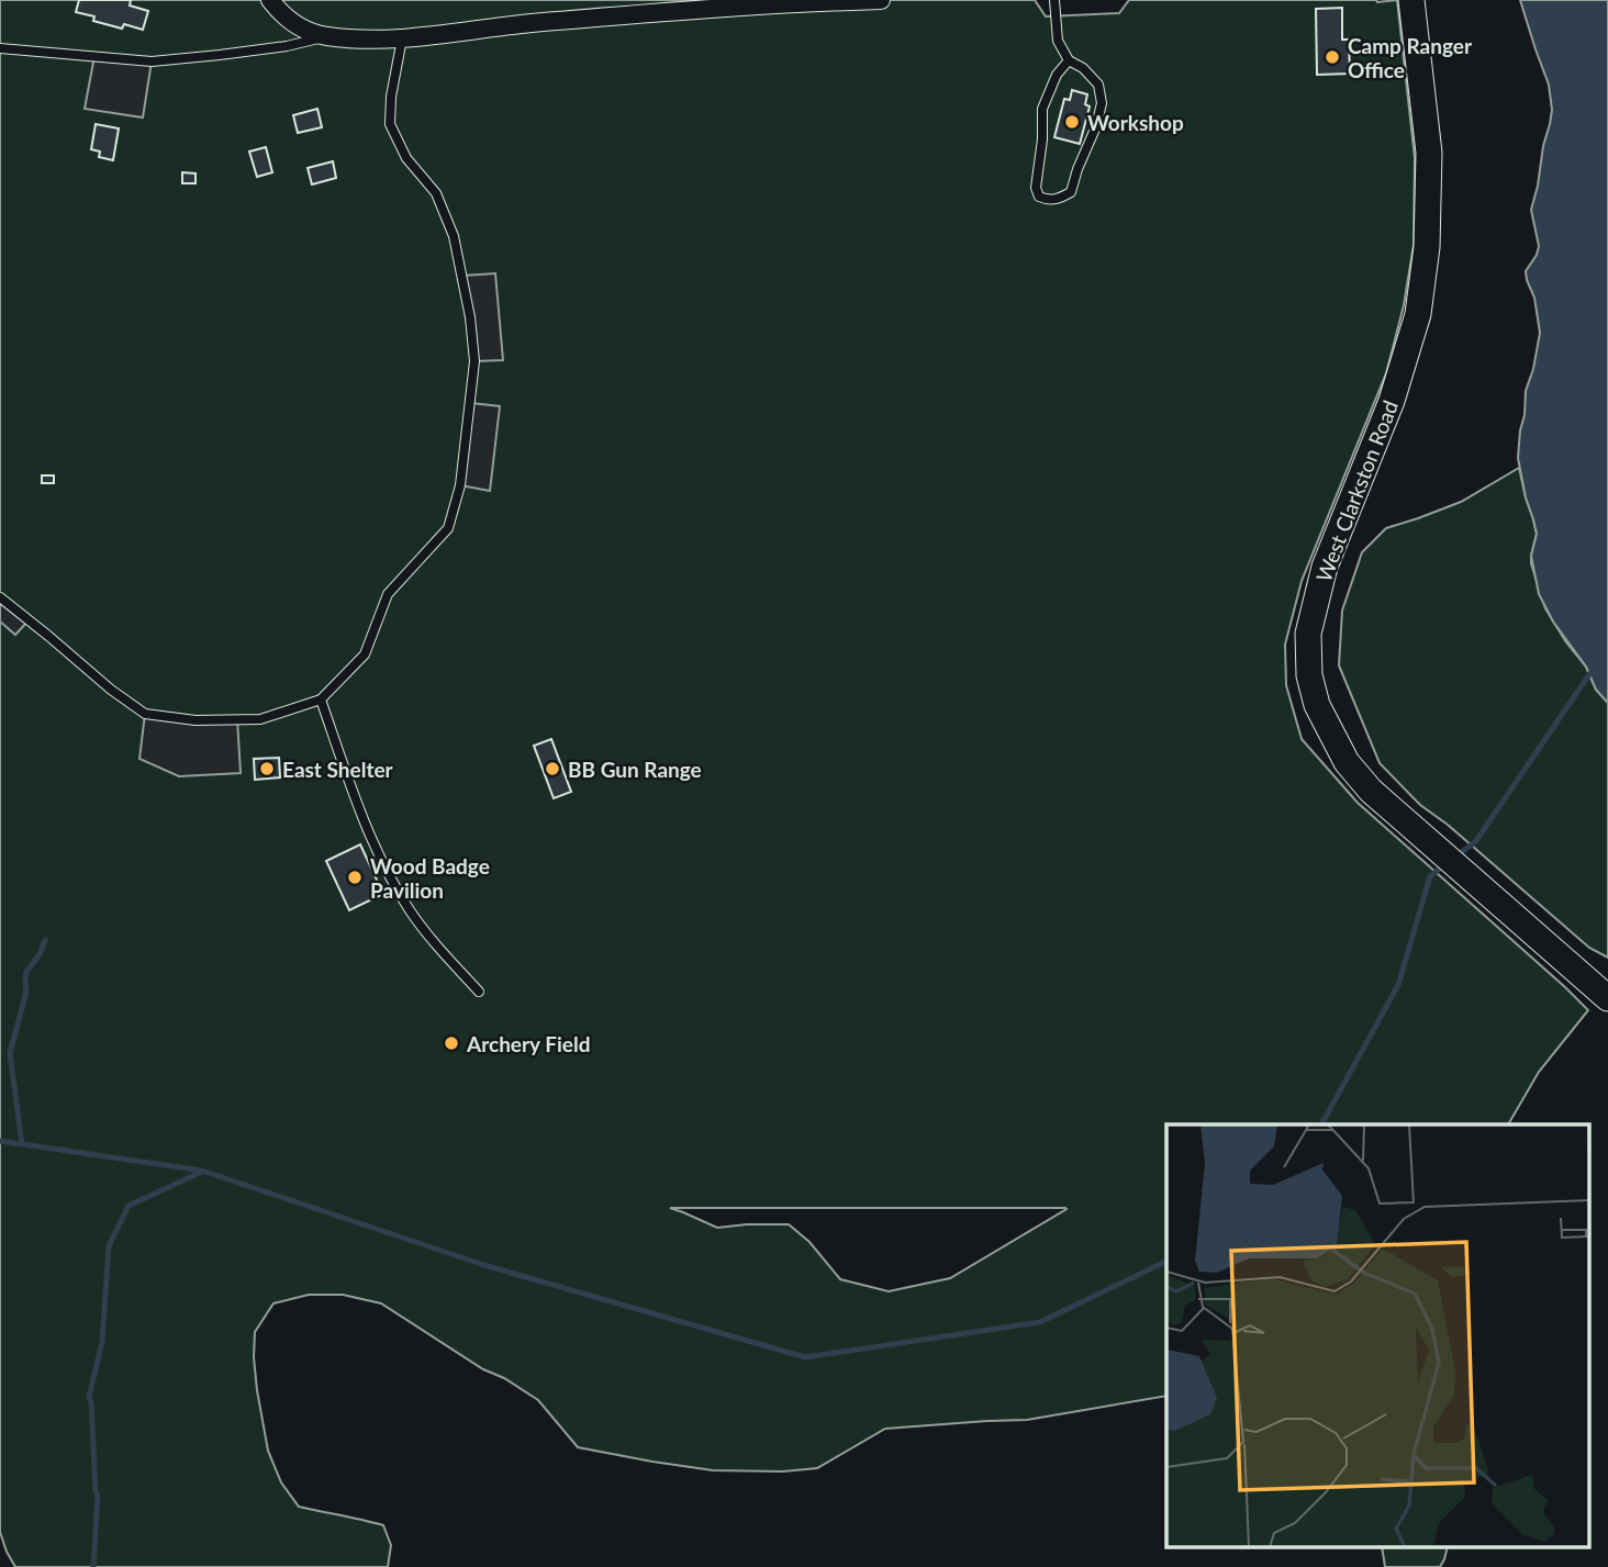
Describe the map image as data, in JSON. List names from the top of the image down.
{
  "streets": {
    "main road": ["West Clarkston Road"]
  },
  "places": [
    "Camp Ranger Office",
    "Workshop",
    "East Shelter",
    "BB Gun Range",
    "Wood Badge Pavilion",
    "Archery Field"
  ]
}
